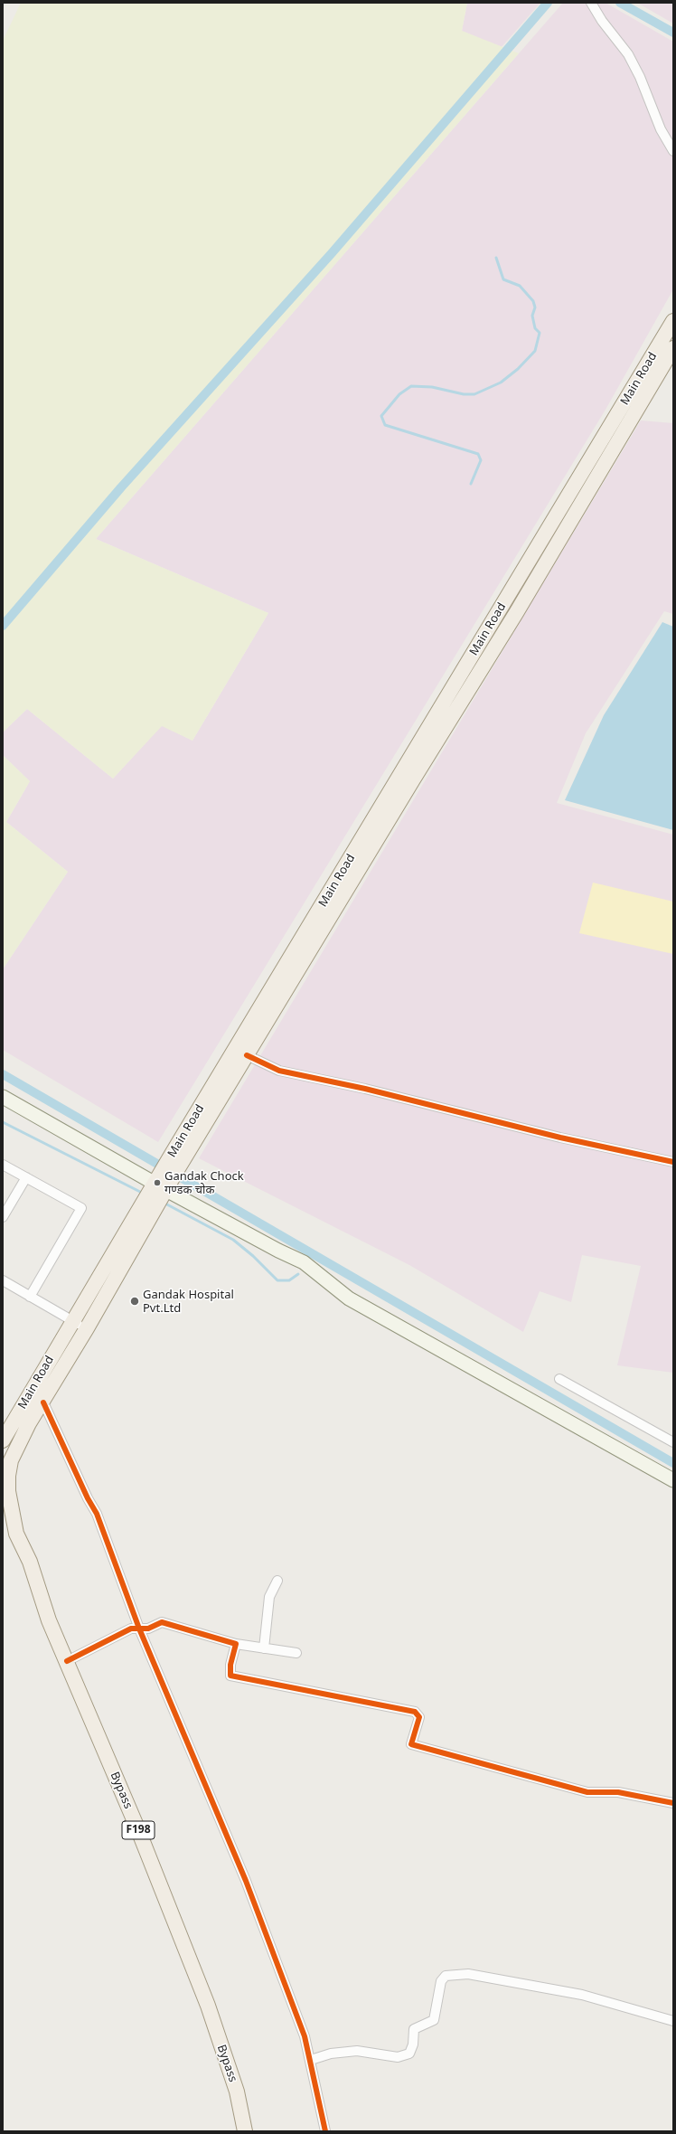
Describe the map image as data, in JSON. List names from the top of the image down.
{
  "streets": {
    "main road": ["Main Road", "Bypass", "F198"]
  },
  "crossings": [
    ["Main Road", "Bypass"]
  ],
  "places": ["Gandak Chock गण्डक चोक", "Gandak Hospital Pvt.Ltd"]
}
